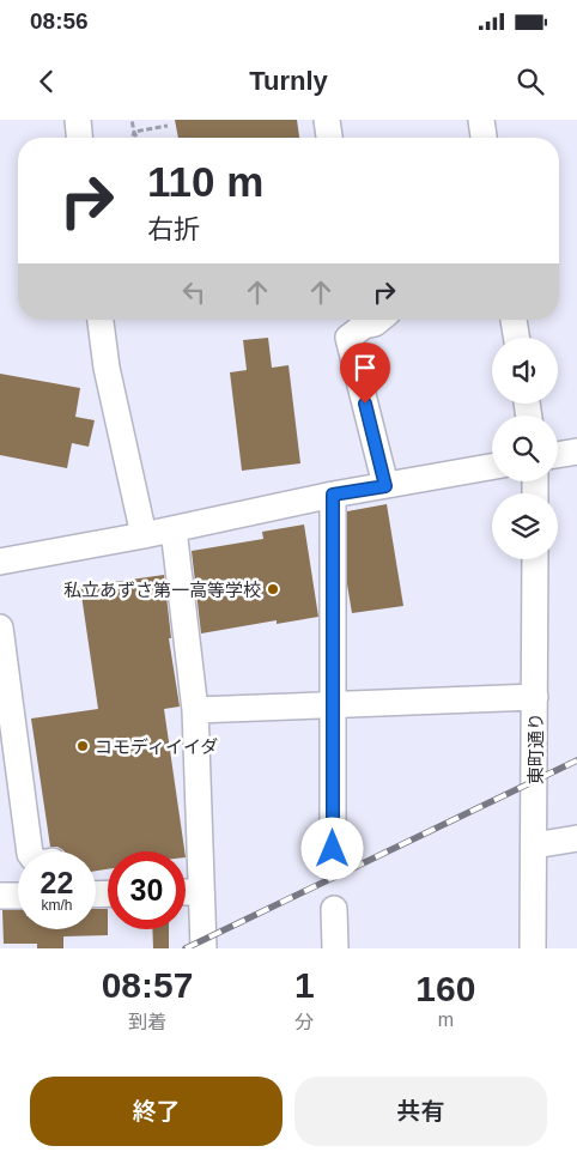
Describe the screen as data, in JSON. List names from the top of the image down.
{
  "streets": {
    "street": ["東町通り"]
  },
  "places": ["私立あずさ第一高等学校", "コモディイイダ"],
  "page": {
    "status": "08:56",
    "header": "Turnly",
    "turn": ["110 m", "右折"],
    "speed": "22 km/h",
    "limit": "30",
    "eta": [
      "08:57",
      "到着",
      "1",
      "分",
      "160",
      "m"
    ],
    "buttons": ["終了", "共有"]
  }
}
